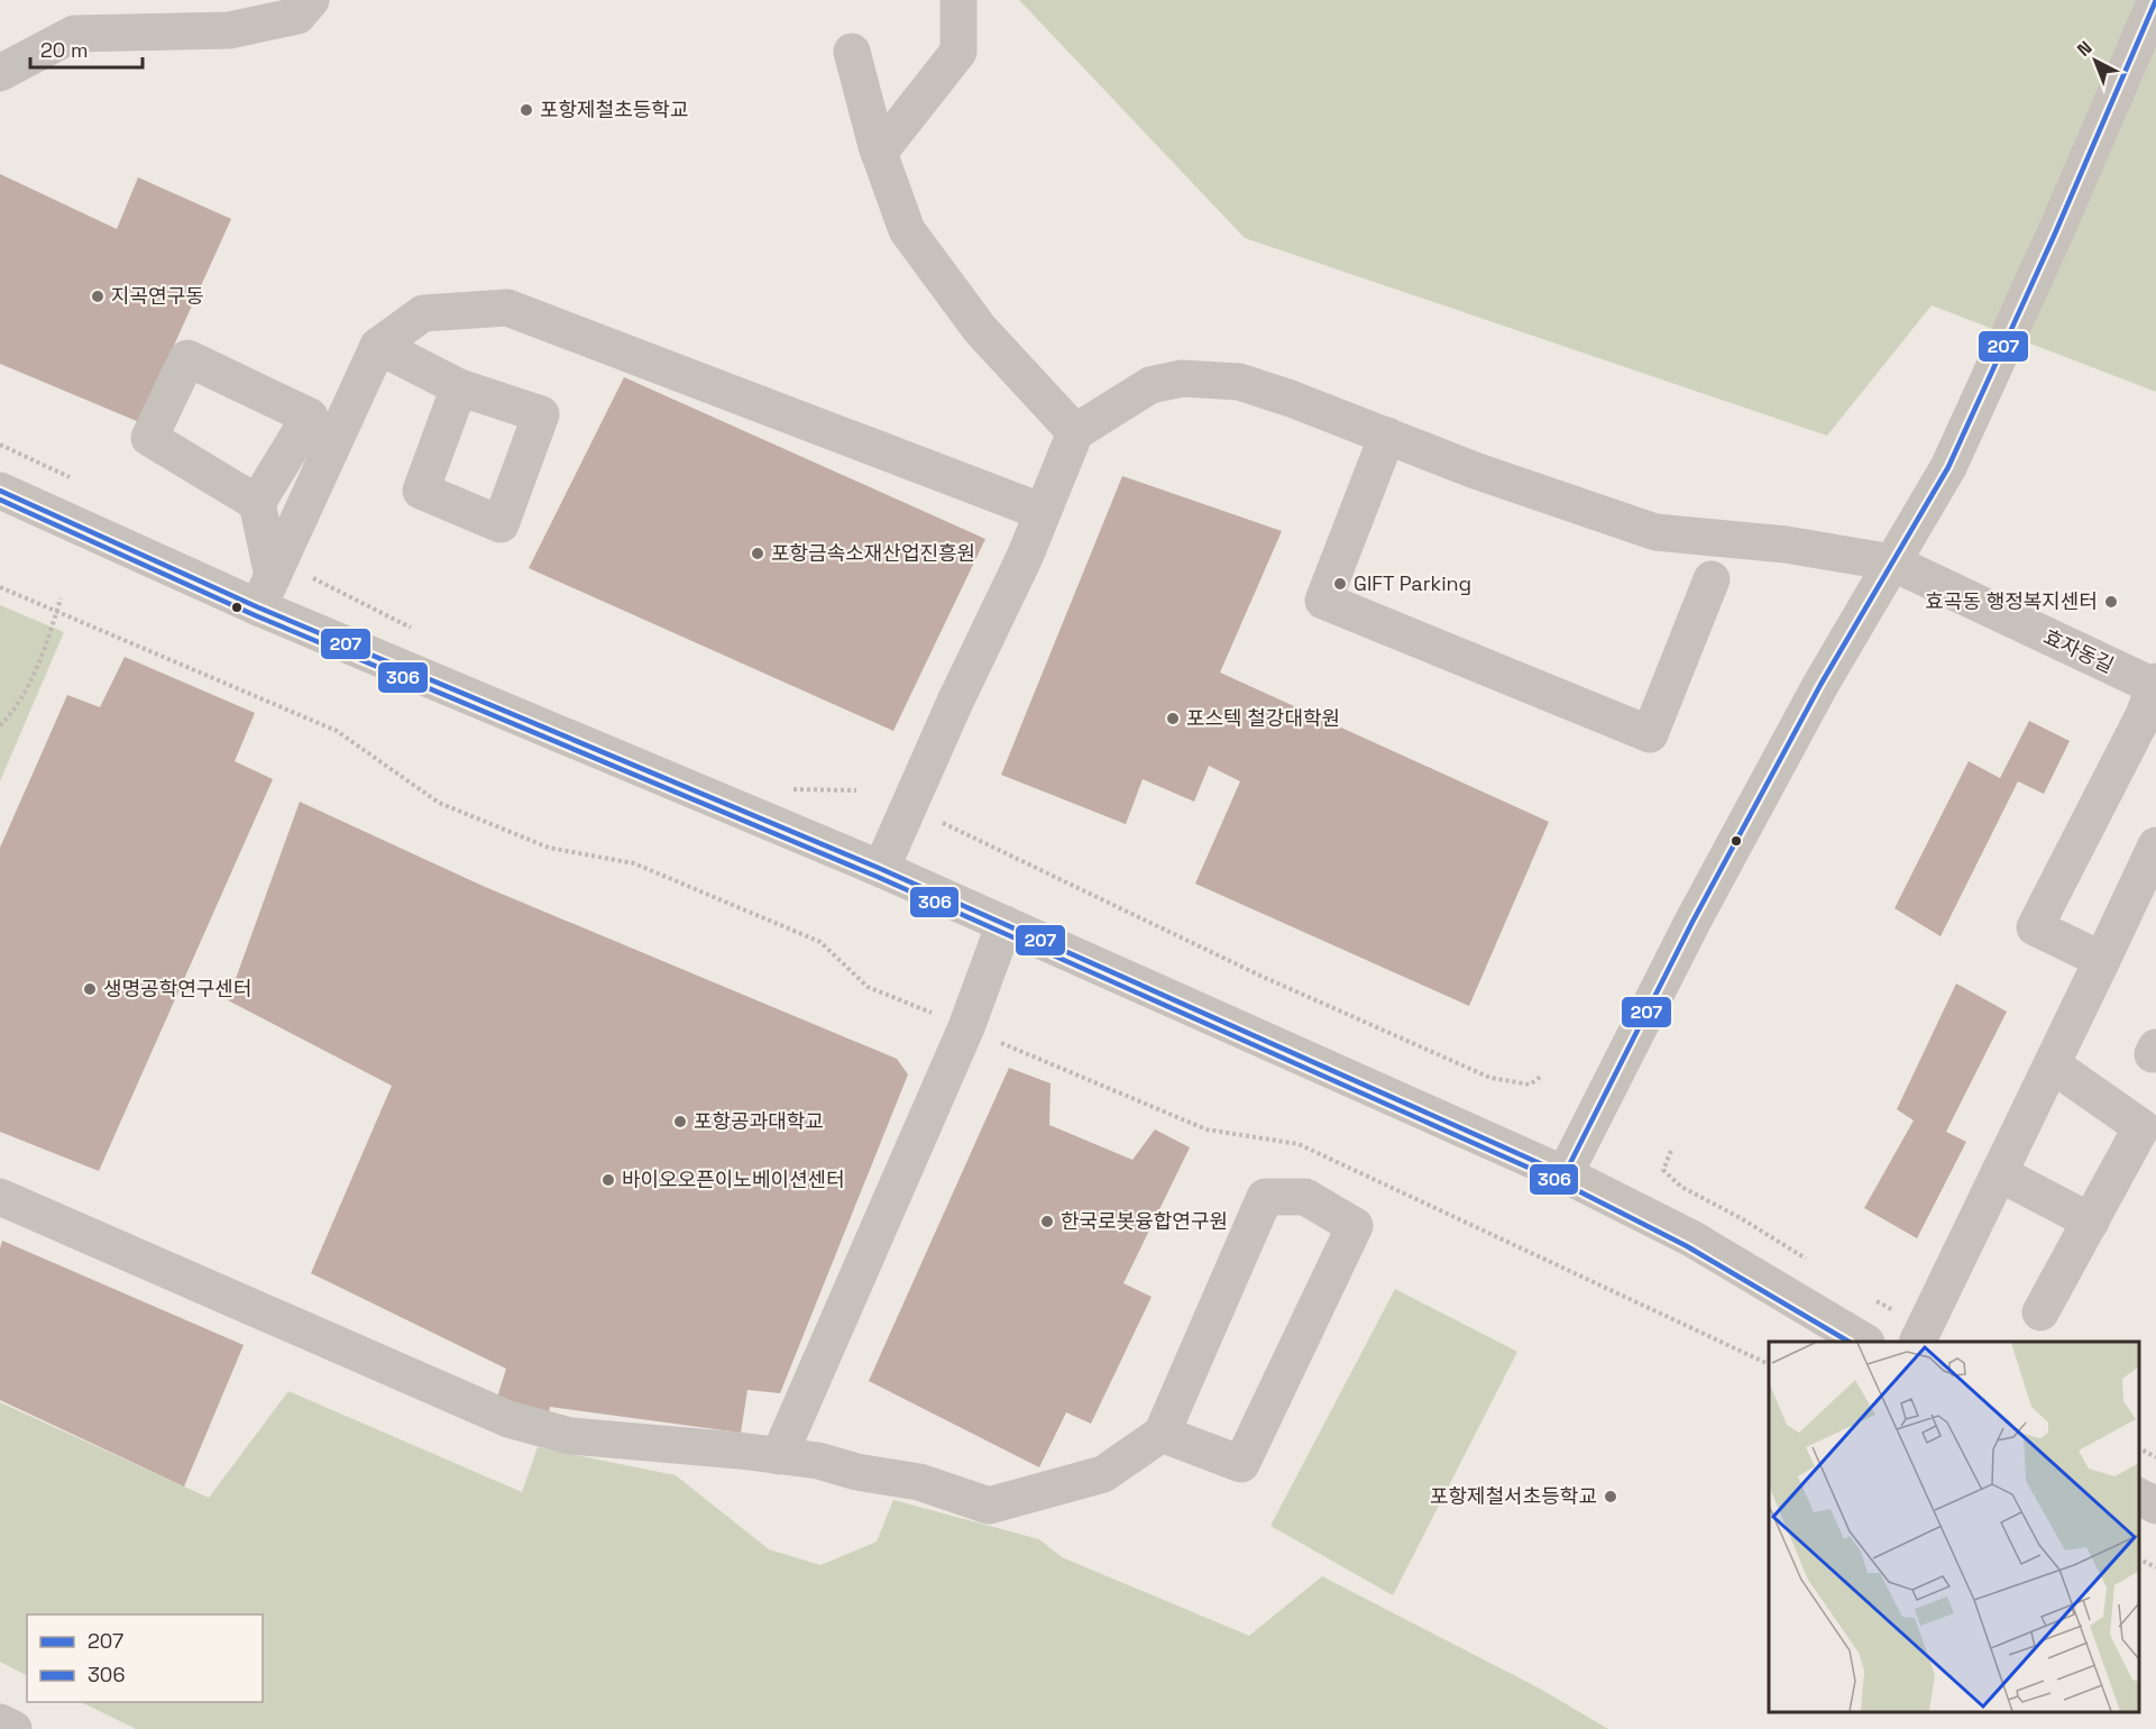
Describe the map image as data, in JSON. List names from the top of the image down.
{
  "streets": {
    "street": ["효자동길"]
  },
  "places": [
    "포항제철초등학교",
    "지곡연구동",
    "포항금속소재산업진흥원",
    "GIFT Parking",
    "효곡동 행정복지센터",
    "포스텍 철강대학원",
    "생명공학연구센터",
    "포항공과대학교",
    "바이오오픈이노베이션센터",
    "한국로봇융합연구원",
    "포항제철서초등학교"
  ],
  "lines": ["transit line 207", "transit line 306"],
  "legend": ["207", "306"],
  "scale_bar": "20 m",
  "north": "top left"
}
